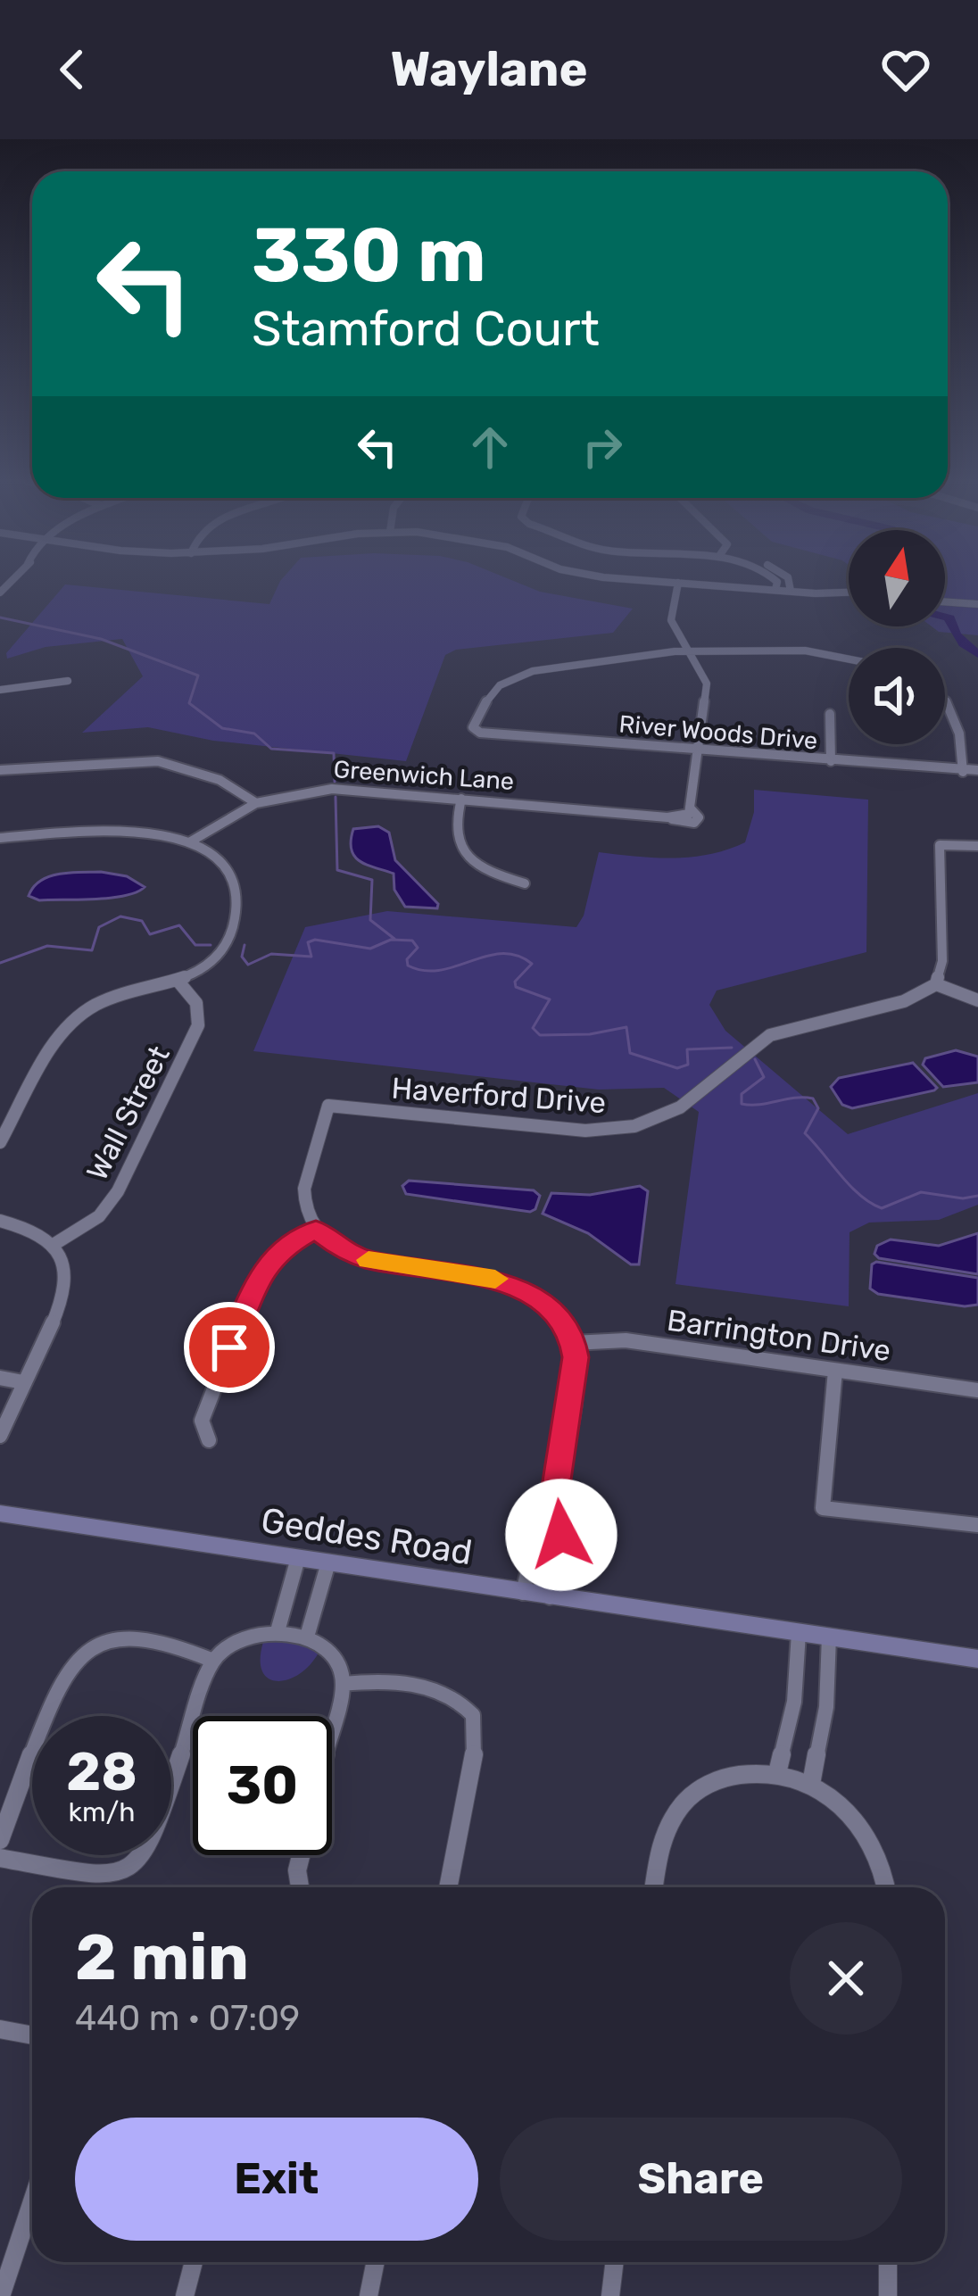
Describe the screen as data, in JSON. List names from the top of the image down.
{
  "streets": {
    "main road": ["Geddes Road"],
    "street": [
      "River Woods Drive",
      "Greenwich Lane",
      "Haverford Drive",
      "Wall Street",
      "Barrington Drive"
    ]
  },
  "crossings": [
    ["River Woods Drive", "Greenwich Lane"]
  ],
  "north": "top",
  "page": {
    "header": "Waylane",
    "turn": ["330 m", "Stamford Court"],
    "speed": "28 km/h",
    "limit": "30",
    "heading": ["2 min", "440 m · 07:09"],
    "buttons": ["Exit", "Share"]
  }
}
